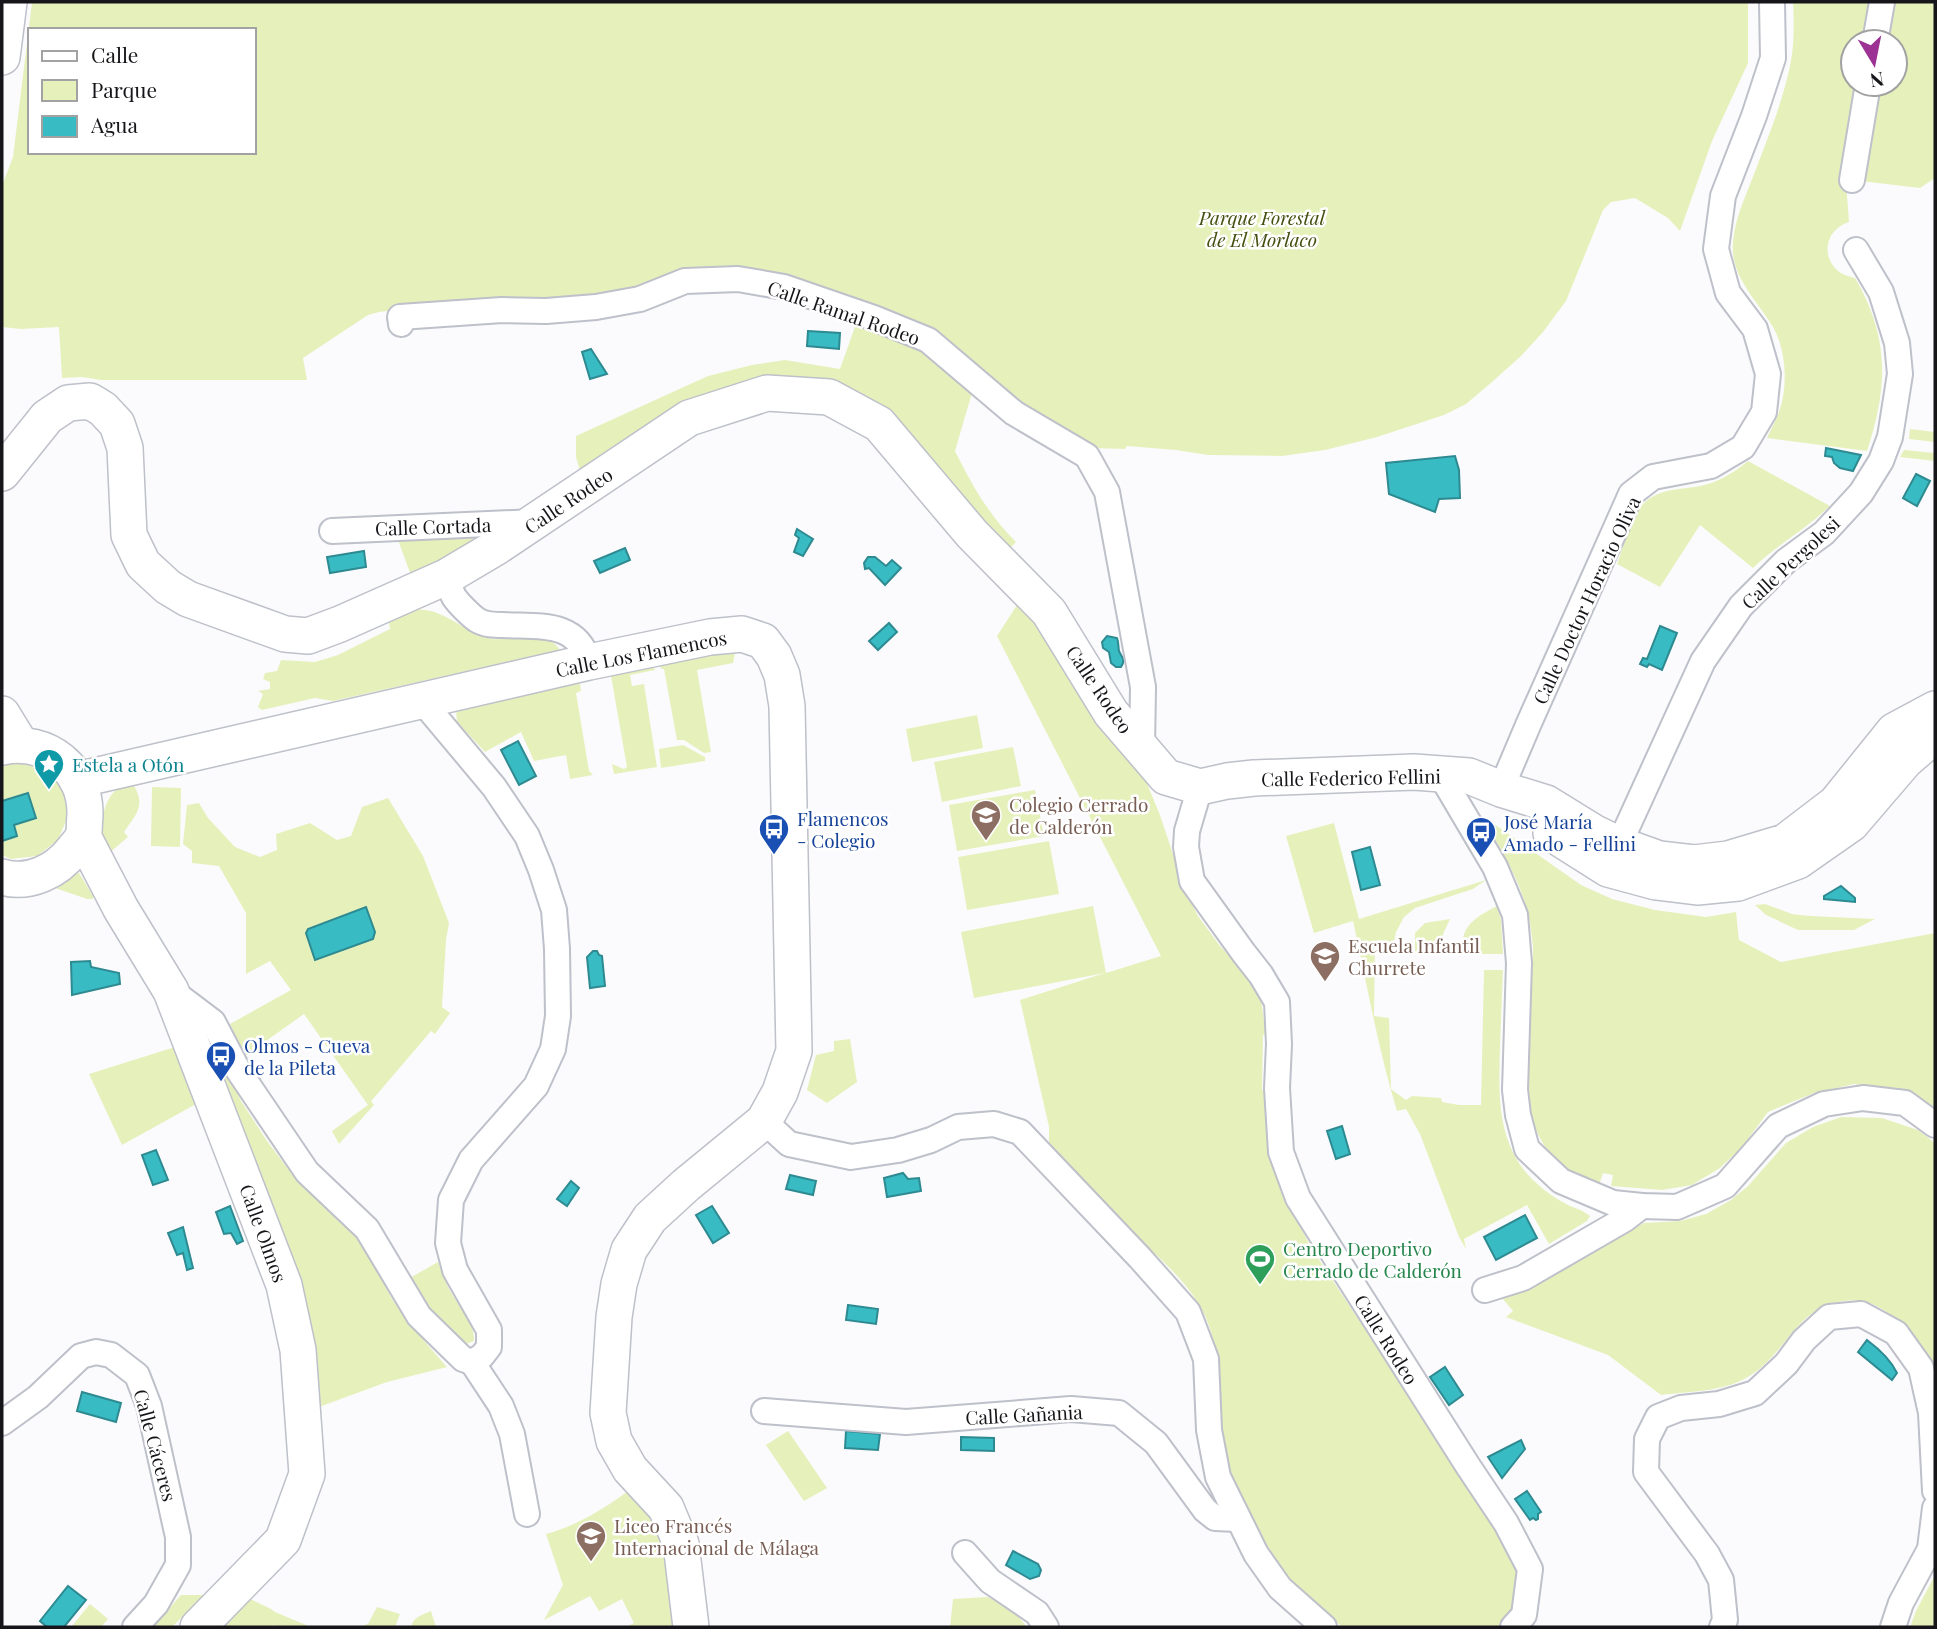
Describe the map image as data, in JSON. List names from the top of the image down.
{
  "streets": {
    "street": [
      "Calle Ramal Rodeo",
      "Calle Rodeo",
      "Calle Cortada",
      "Calle Pergolesi",
      "Calle Doctor Horacio Oliva",
      "Calle Los Flamencos",
      "Calle Federico Fellini",
      "Calle Olmos",
      "Calle Gañania",
      "Calle Cáceres"
    ]
  },
  "crossings": [
    ["Calle Ramal Rodeo", "Calle Rodeo"],
    ["Calle Rodeo", "Calle Cortada"],
    ["Calle Rodeo", "Calle Federico Fellini"],
    ["Calle Pergolesi", "Calle Federico Fellini"],
    ["Calle Doctor Horacio Oliva", "Calle Federico Fellini"]
  ],
  "parks": ["Parque Forestal de El Morlaco"],
  "places": {
    "place": ["Estela a Otón"],
    "school or university": ["Colegio Cerrado de Calderón", "Escuela Infantil Churrete", "Liceo Francés Internacional de Málaga"],
    "bus stop": ["Flamencos - Colegio", "José María Amado - Fellini", "Olmos - Cueva de la Pileta"],
    "sports": ["Centro Deportivo Cerrado de Calderón"]
  },
  "legend": ["Calle", "Parque", "Agua"],
  "north": "bottom"
}
